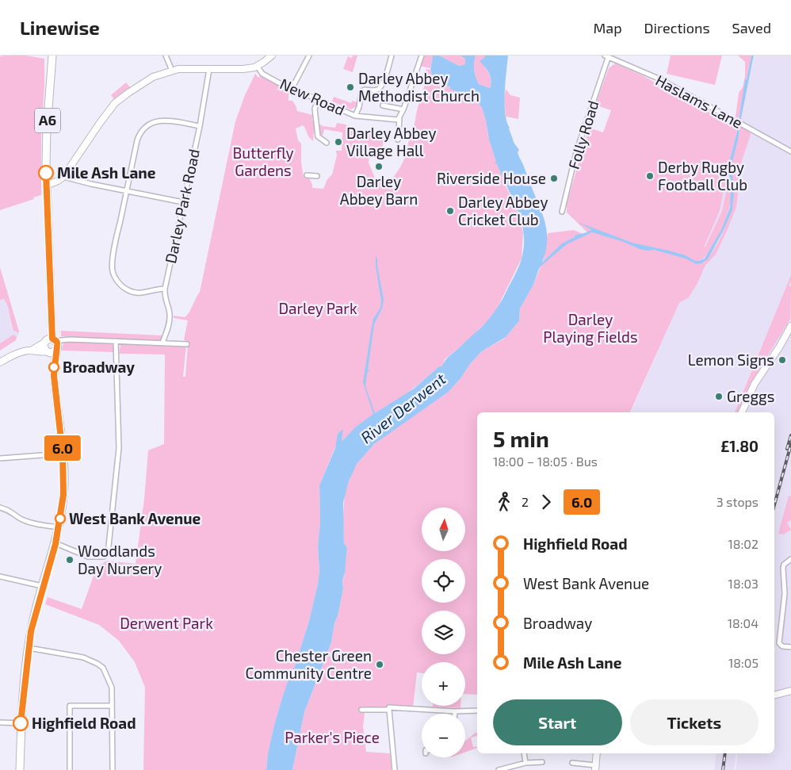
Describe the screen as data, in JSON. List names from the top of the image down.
{
  "streets": {
    "main road": ["A6"],
    "street": [
      "New Road",
      "Haslams Lane",
      "Folly Road",
      "Darley Park Road"
    ]
  },
  "crossings": [
    ["Haslams Lane", "Folly Road"]
  ],
  "water": ["River Derwent"],
  "parks": [
    "Butterfly Gardens",
    "Darley Park",
    "Darley Playing Fields",
    "Derwent Park",
    "Parker's Piece"
  ],
  "places": [
    "Darley Abbey Methodist Church",
    "Darley Abbey Village Hall",
    "Darley Abbey Barn",
    "Mile Ash Lane",
    "Derby Rugby Football Club",
    "Riverside House",
    "Darley Abbey Cricket Club",
    "Lemon Signs",
    "Broadway",
    "Greggs",
    "West Bank Avenue",
    "Woodlands Day Nursery",
    "Chester Green Community Centre",
    "Highfield Road"
  ],
  "lines": ["bus line 6.0"],
  "north": "top",
  "page": {
    "header": "Linewise",
    "nav": ["Map", "Directions", "Saved"],
    "on_map": "6.0",
    "heading": ["5 min", "18:00 – 18:05 · Bus", "£1.80"],
    "legs": ["2", "6.0", "3 stops"],
    "map_buttons": ["+", "−"],
    "list": [
      {
        "name": "Highfield Road",
        "value": "18:02"
      },
      {
        "name": "West Bank Avenue",
        "value": "18:03"
      },
      {
        "name": "Broadway",
        "value": "18:04"
      },
      {
        "name": "Mile Ash Lane",
        "value": "18:05"
      }
    ],
    "buttons": ["Start", "Tickets"]
  }
}
